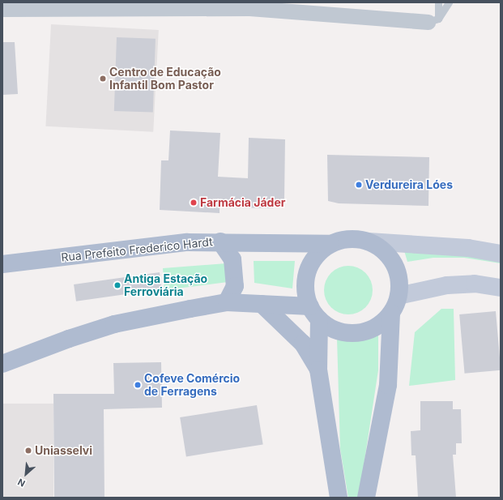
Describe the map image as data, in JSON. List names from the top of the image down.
{
  "streets": {
    "main road": ["Rua Prefeito Frederico Hardt"]
  },
  "places": [
    "Centro de Educação Infantil Bom Pastor",
    "Verdureira Lóes",
    "Farmácia Jáder",
    "Antiga Estação Ferroviária",
    "Cofeve Comércio de Ferragens",
    "Uniasselvi"
  ],
  "north": "bottom left"
}
